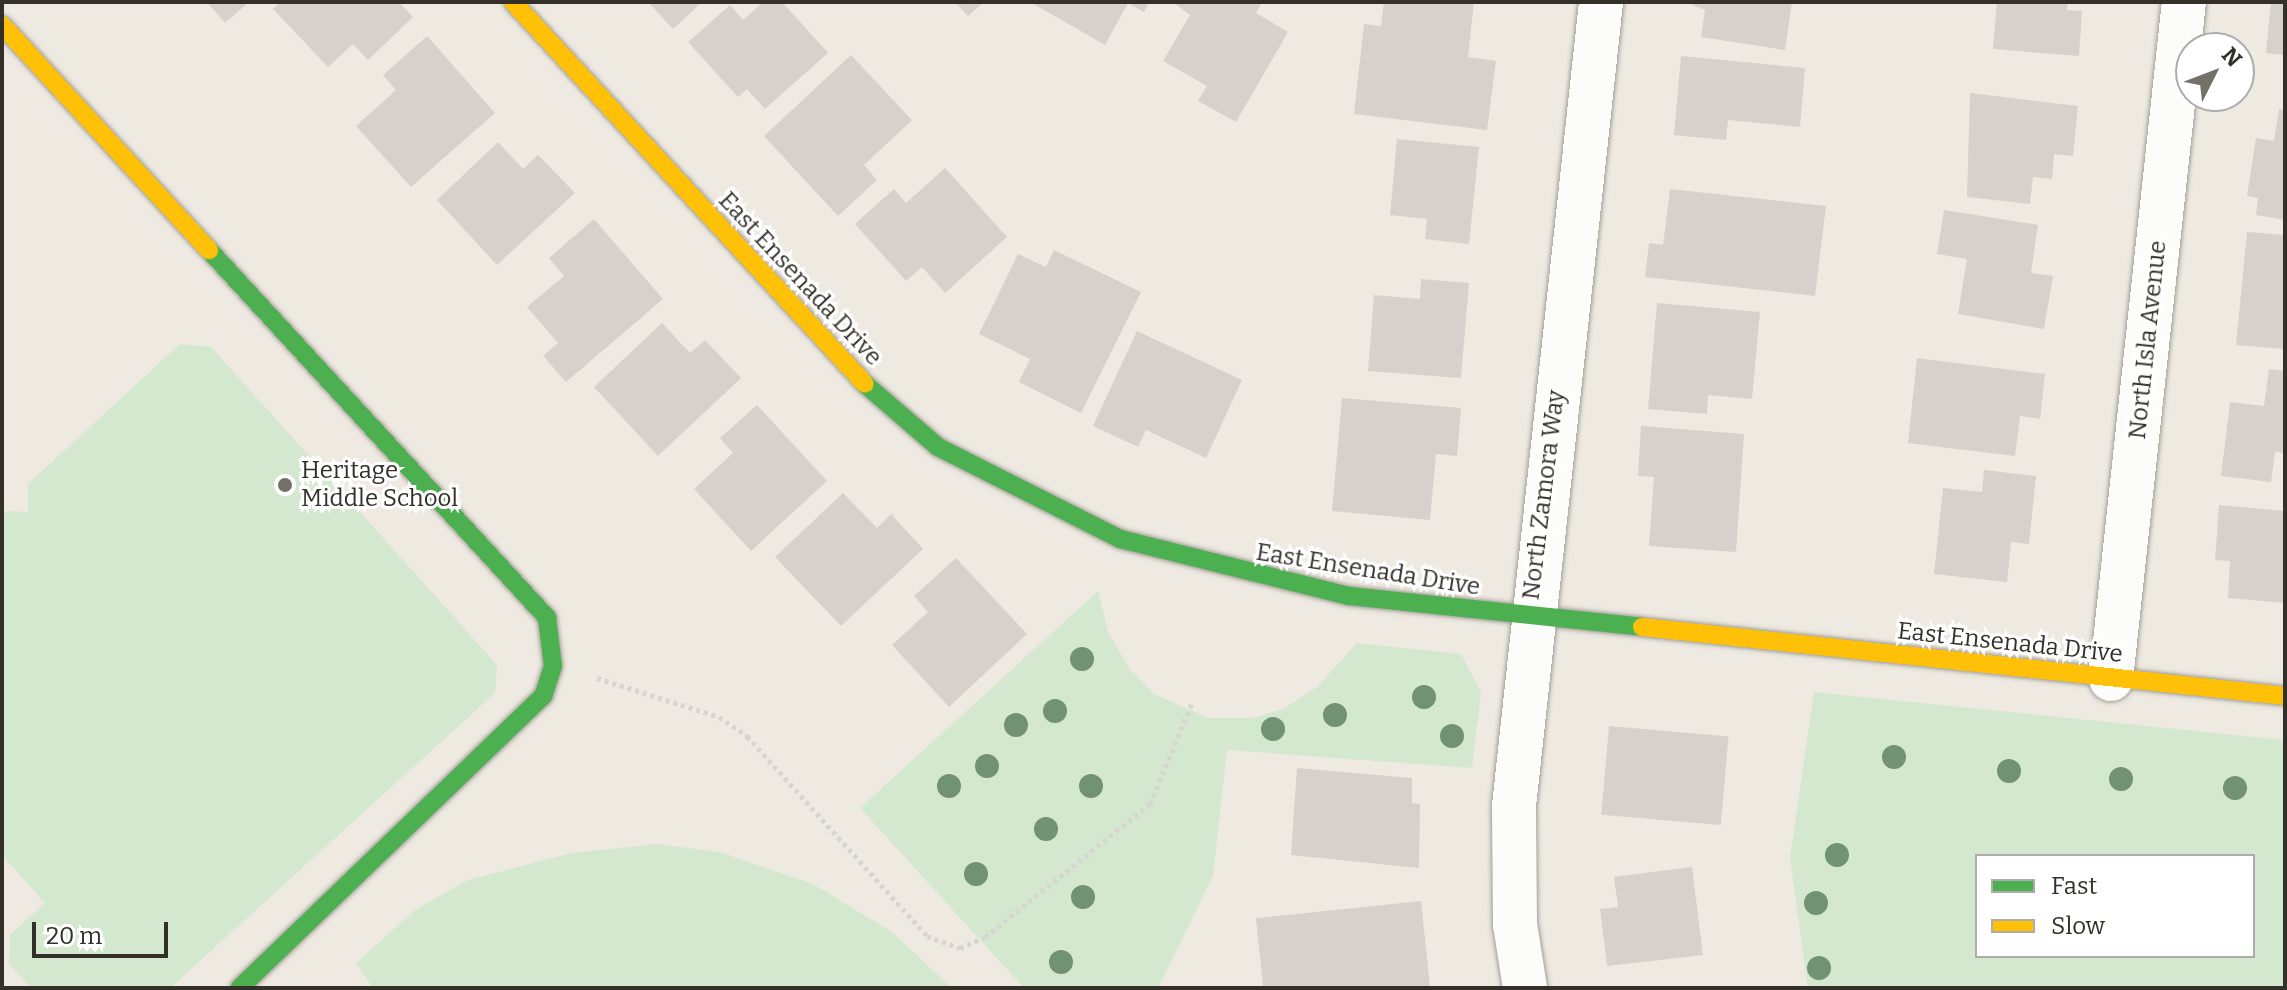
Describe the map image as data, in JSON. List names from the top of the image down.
{
  "streets": {
    "street": ["East Ensenada Drive", "North Isla Avenue", "North Zamora Way"]
  },
  "crossings": [
    ["East Ensenada Drive", "North Isla Avenue"],
    ["East Ensenada Drive", "North Zamora Way"]
  ],
  "places": ["Heritage Middle School"],
  "legend": ["Fast", "Slow"],
  "scale_bar": "20 m",
  "north": "top right"
}
